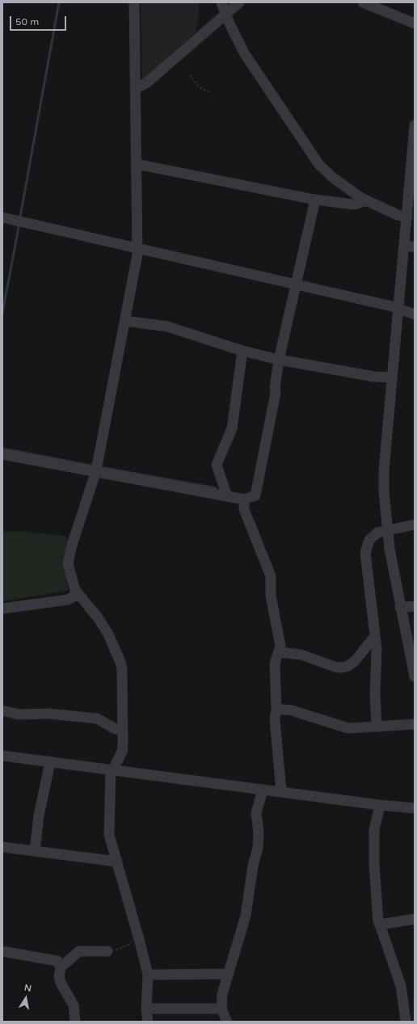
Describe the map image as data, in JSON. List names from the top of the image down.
{
  "scale_bar": "50 m",
  "north": "top"
}
